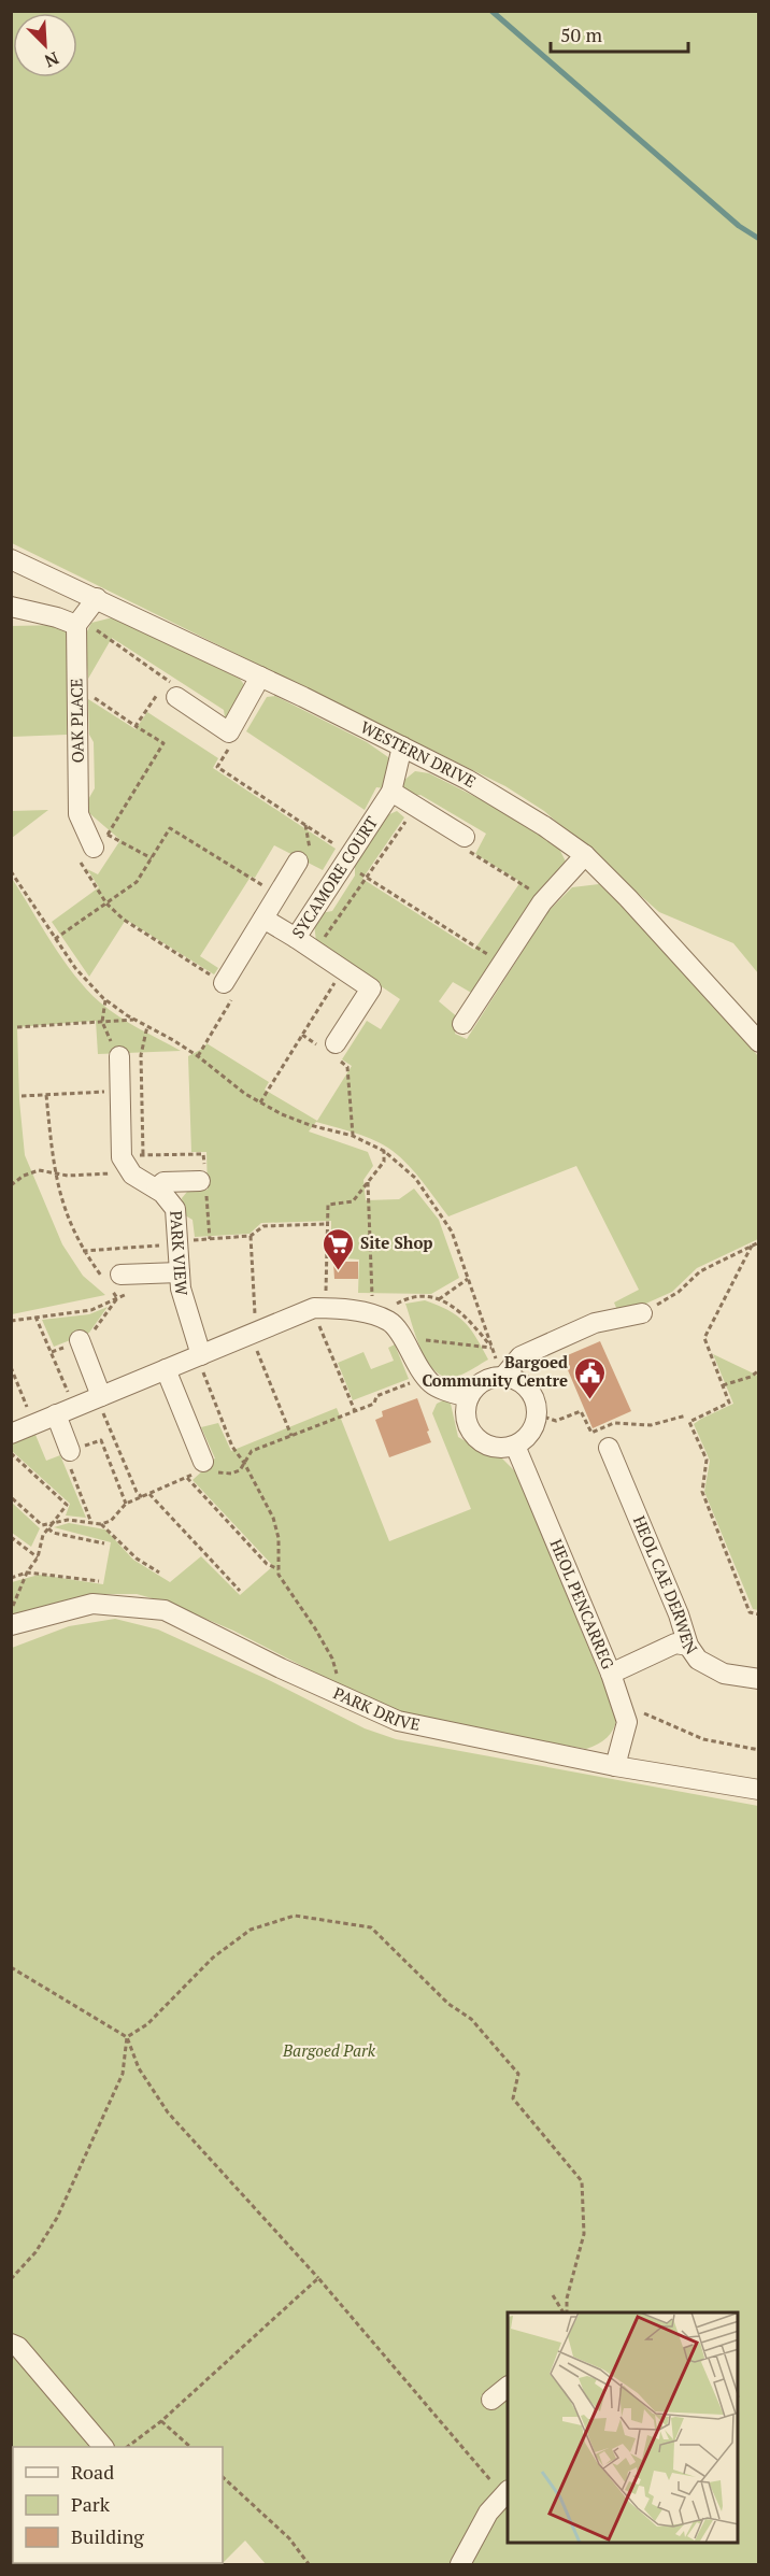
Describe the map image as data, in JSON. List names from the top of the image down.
{
  "streets": {
    "street": [
      "OAK PLACE",
      "WESTERN DRIVE",
      "SYCAMORE COURT",
      "PARK VIEW",
      "HEOL CAE DERWEN",
      "HEOL PENCARREG",
      "PARK DRIVE"
    ]
  },
  "crossings": [
    ["WESTERN DRIVE", "SYCAMORE COURT"],
    ["HEOL PENCARREG", "PARK DRIVE"]
  ],
  "parks": ["Bargoed Park"],
  "places": {
    "supermarket": ["Site Shop"],
    "public building": ["Bargoed Community Centre"]
  },
  "legend": ["Road", "Park", "Building"],
  "scale_bar": "50 m",
  "north": "bottom right"
}
